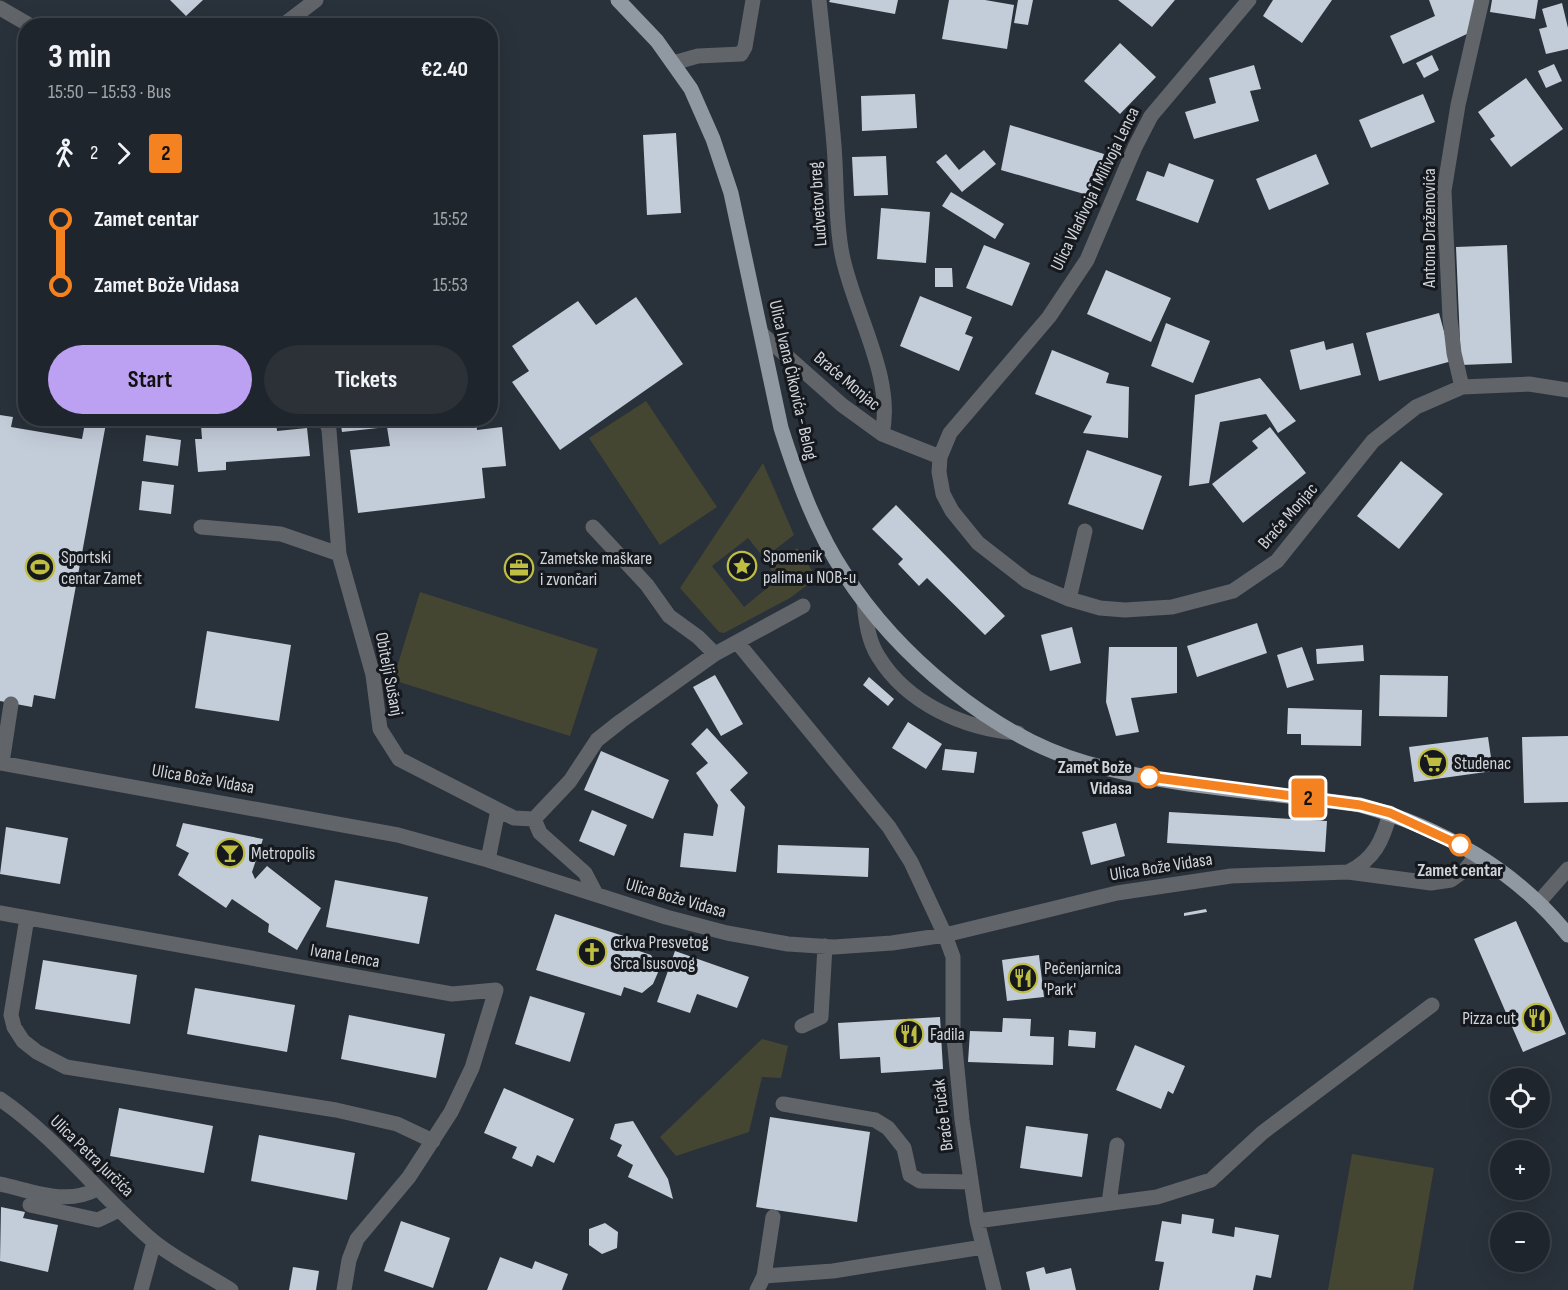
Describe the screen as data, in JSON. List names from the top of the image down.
{
  "streets": {
    "main road": ["Ulica Ivana Ćikovića - Belog"],
    "street": [
      "Ulica Vladivoja i Milivoja Lenca",
      "Ludvetov breg",
      "Antona Draženovića",
      "Braće Monjac",
      "Obitelji Sušanj",
      "Ulica Bože Vidasa",
      "Ivana Lenca",
      "Braće Fučak",
      "Ulica Petra Jurčića"
    ]
  },
  "crossings": [
    ["Ulica Vladivoja i Milivoja Lenca", "Braće Monjac"],
    ["Ludvetov breg", "Braće Monjac"],
    ["Antona Draženovića", "Braće Monjac"],
    ["Ulica Ivana Ćikovića - Belog", "Braće Monjac"],
    ["Ulica Ivana Ćikovića - Belog", "Ulica Bože Vidasa"],
    ["Ulica Bože Vidasa", "Braće Fučak"]
  ],
  "places": {
    "place": ["Spomenik palima u NOB-u"],
    "sports": ["Sportski centar Zamet"],
    "office": ["Zametske maškare i zvončari"],
    "supermarket": ["Studenac"],
    "other": ["Zamet Bože Vidasa", "Zamet centar"],
    "bar": ["Metropolis"],
    "church": ["crkva Presvetog Srca Isusovog"],
    "restaurant": ["Pečenjarnica 'Park'", "Pizza cut", "Fadila"]
  },
  "lines": ["bus line 2"],
  "page": {
    "on_map": "2",
    "heading": ["3 min", "15:50 – 15:53 · Bus", "€2.40"],
    "legs": ["2", "2"],
    "list": [
      {
        "name": "Zamet centar",
        "value": "15:52"
      },
      {
        "name": "Zamet Bože Vidasa",
        "value": "15:53"
      }
    ],
    "buttons": ["Start", "Tickets"],
    "map_buttons": ["+", "−"]
  }
}
